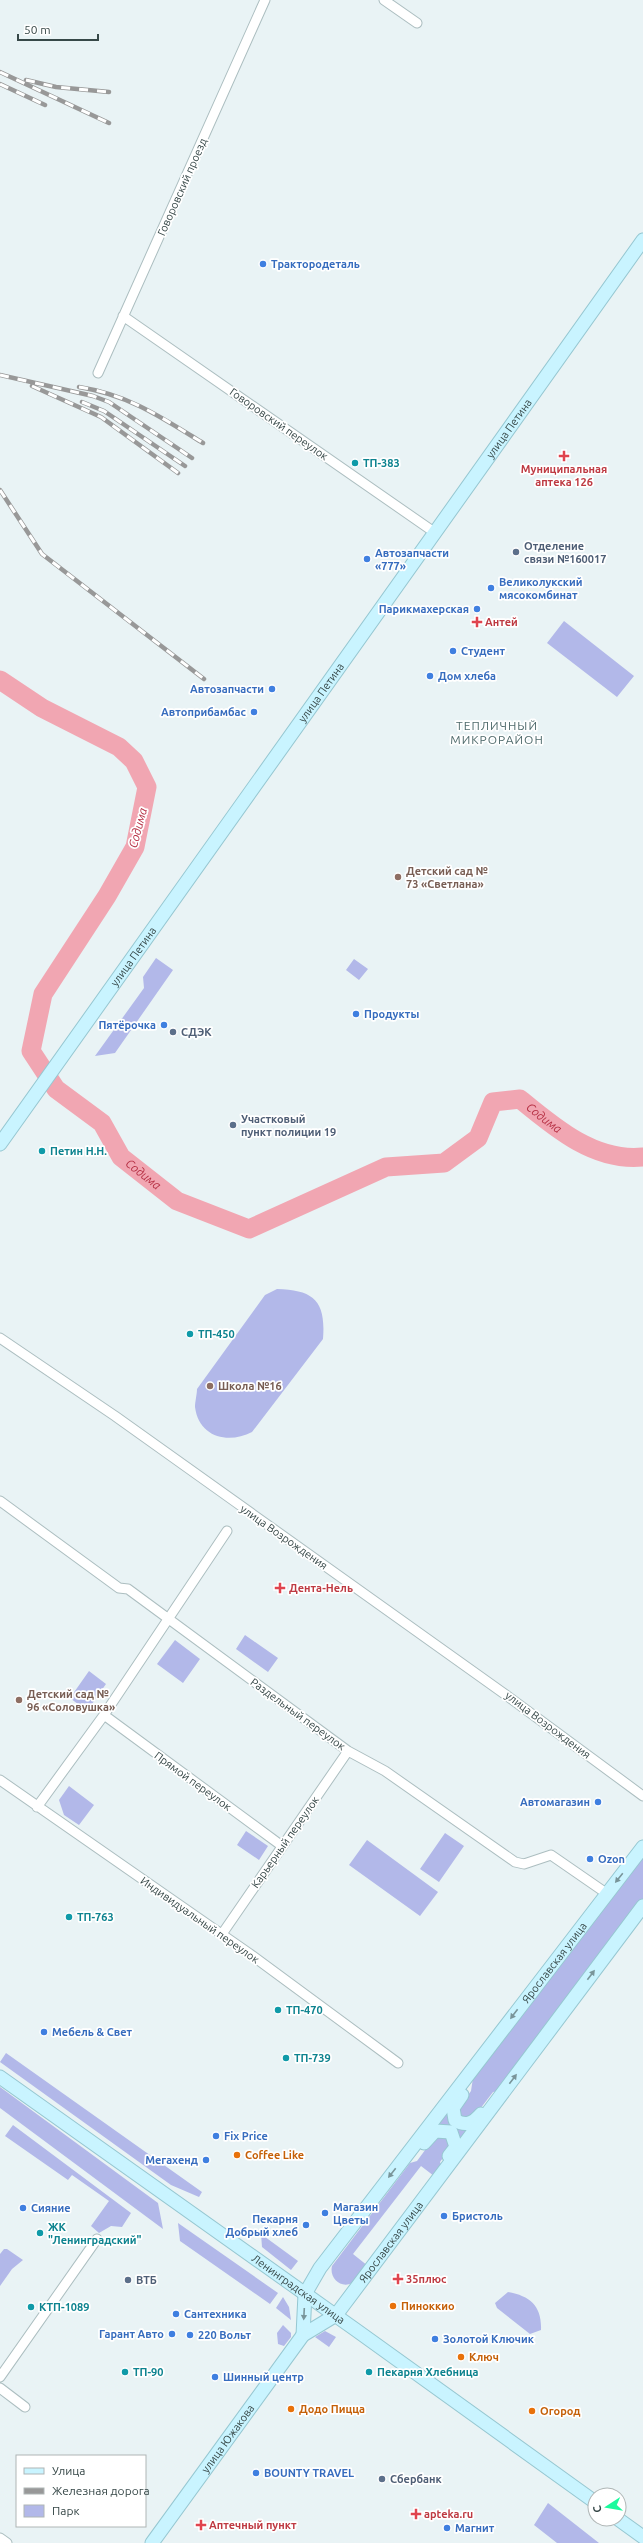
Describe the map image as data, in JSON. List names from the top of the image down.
{
  "streets": {
    "street": [
      "Говоровский проезд",
      "Говоровский переулок",
      "улица Петина",
      "улица Возрождения",
      "Раздельный переулок",
      "Прямой переулок",
      "Карьерный переулок",
      "Индивидуальный переулок",
      "Ярославская улица",
      "Ленинградская улица",
      "улица Южакова"
    ]
  },
  "crossings": [
    ["Говоровский проезд", "Говоровский переулок"],
    ["Говоровский переулок", "улица Петина"],
    ["Раздельный переулок", "Карьерный переулок"],
    ["Раздельный переулок", "Ярославская улица"],
    ["Прямой переулок", "Карьерный переулок"],
    ["Карьерный переулок", "Индивидуальный переулок"],
    ["Ярославская улица", "Ленинградская улица"],
    ["Ярославская улица", "улица Южакова"],
    ["Ленинградская улица", "улица Южакова"]
  ],
  "districts": ["ТЕПЛИЧНЫЙ МИКРОРАЙОН"],
  "water": ["Содима"],
  "places": {
    "other": [
      "Трактородеталь",
      "ТП-383",
      "Отделение связи №160017",
      "Автозапчасти «777»",
      "Великолукский мясокомбинат",
      "Парикмахерская",
      "Студент",
      "Дом хлеба",
      "Автозапчасти",
      "Автоприбамбас",
      "Детский сад № 73 «Светлана»",
      "Продукты",
      "Пятёрочка",
      "СДЭК",
      "Участковый пункт полиции 19",
      "Петин Н.Н.",
      "ТП-450",
      "Школа №16",
      "Детский сад № 96 «Соловушка»",
      "Автомагазин",
      "Ozon",
      "ТП-763",
      "ТП-470",
      "Мебель & Свет",
      "ТП-739",
      "Fix Price",
      "Coffee Like",
      "Мегахенд",
      "Сияние",
      "Магазин Цветы",
      "Бристоль",
      "Пекарня Добрый хлеб",
      "ЖК \"Ленинградский\"",
      "ВТБ",
      "Пиноккио",
      "КТП-1089",
      "Сантехника",
      "Гарант Авто",
      "220 Вольт",
      "Золотой Ключик",
      "Ключ",
      "ТП-90",
      "Пекарня Хлебница",
      "Шинный центр",
      "Додо Пицца",
      "Огород",
      "BOUNTY TRAVEL",
      "Сбербанк",
      "Магнит"
    ],
    "health": [
      "Муниципальная аптека 126",
      "Антей",
      "Дента-Нель",
      "35плюс",
      "apteka.ru",
      "Аптечный пункт"
    ]
  },
  "legend": ["Улица", "Железная дорога", "Парк"],
  "scale_bar": "50 m",
  "north": "left"
}
